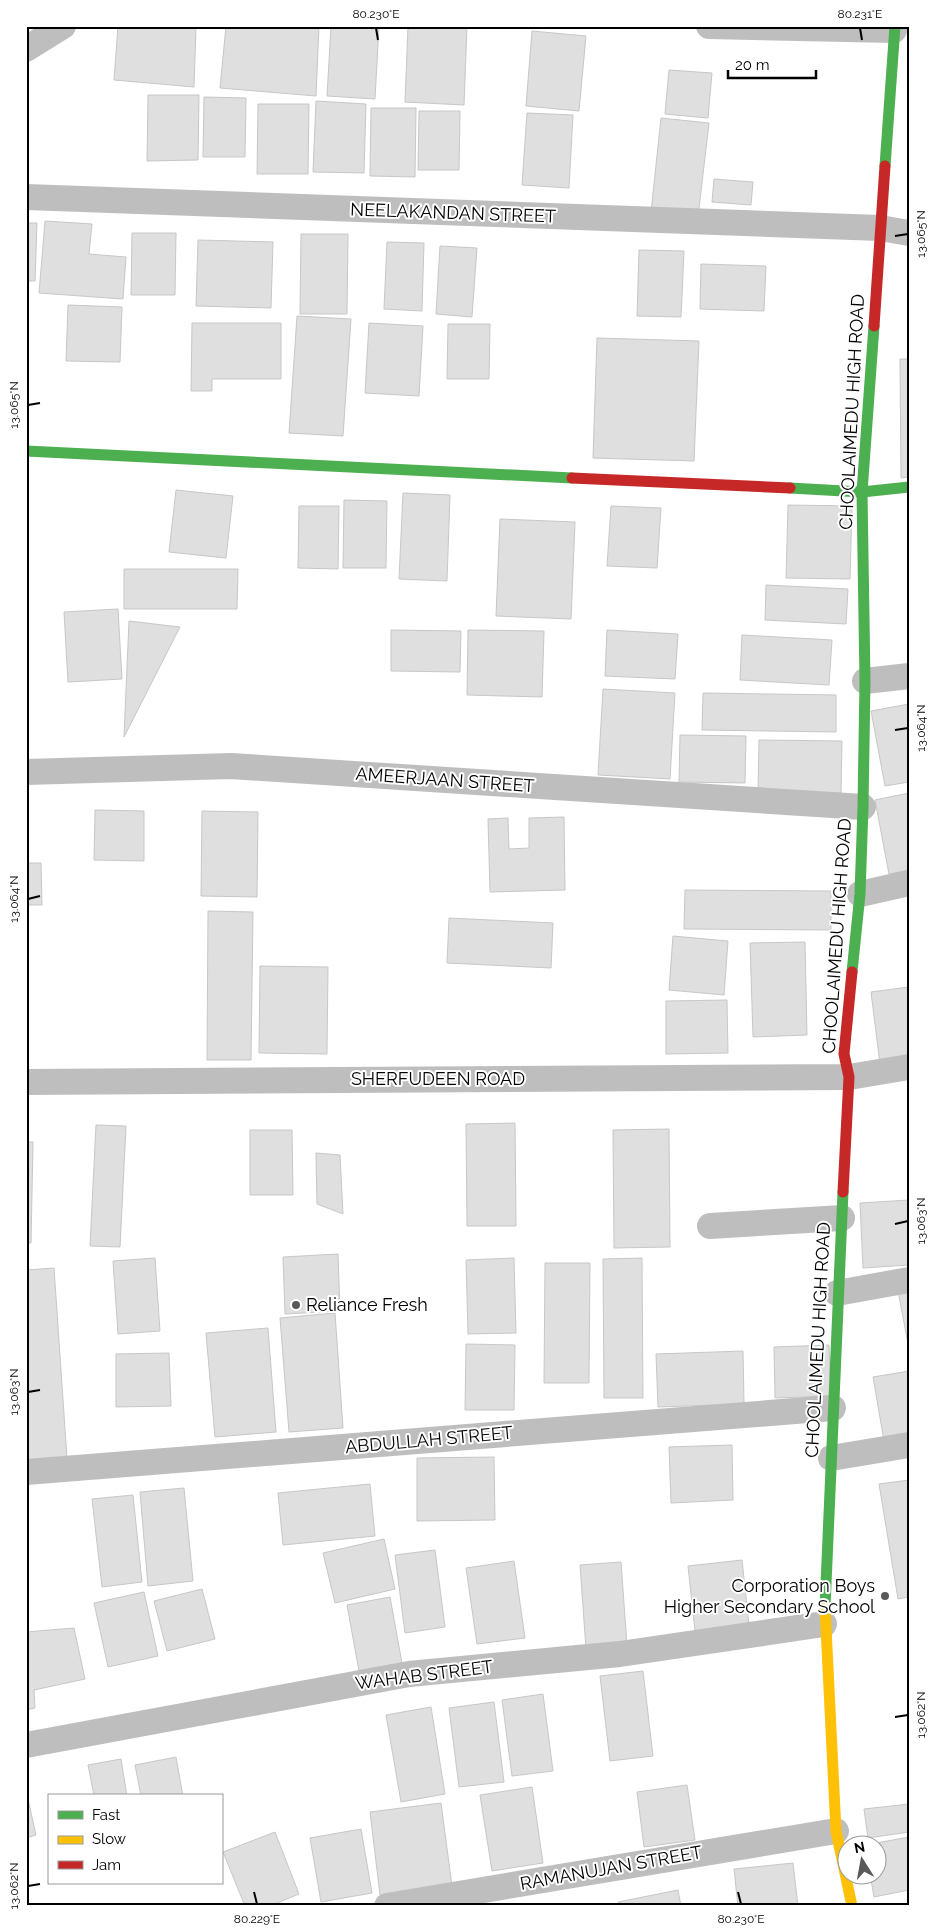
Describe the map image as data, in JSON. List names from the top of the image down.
{
  "streets": {
    "street": [
      "NEELAKANDAN STREET",
      "CHOOLAIMEDU HIGH ROAD",
      "AMEERJAAN STREET",
      "SHERFUDEEN ROAD",
      "ABDULLAH STREET",
      "WAHAB STREET",
      "RAMANUJAN STREET"
    ]
  },
  "crossings": [
    ["NEELAKANDAN STREET", "CHOOLAIMEDU HIGH ROAD"],
    ["CHOOLAIMEDU HIGH ROAD", "AMEERJAAN STREET"],
    ["CHOOLAIMEDU HIGH ROAD", "SHERFUDEEN ROAD"],
    ["CHOOLAIMEDU HIGH ROAD", "ABDULLAH STREET"],
    ["CHOOLAIMEDU HIGH ROAD", "WAHAB STREET"],
    ["CHOOLAIMEDU HIGH ROAD", "RAMANUJAN STREET"]
  ],
  "places": ["Reliance Fresh", "Corporation Boys Higher Secondary School"],
  "legend": ["Fast", "Slow", "Jam"],
  "scale_bar": "20 m",
  "north": "top",
  "coordinates": [
    "80.230°E",
    "80.231°E",
    "13.065°N",
    "13.064°N",
    "13.063°N",
    "13.062°N",
    "80.229°E"
  ]
}
